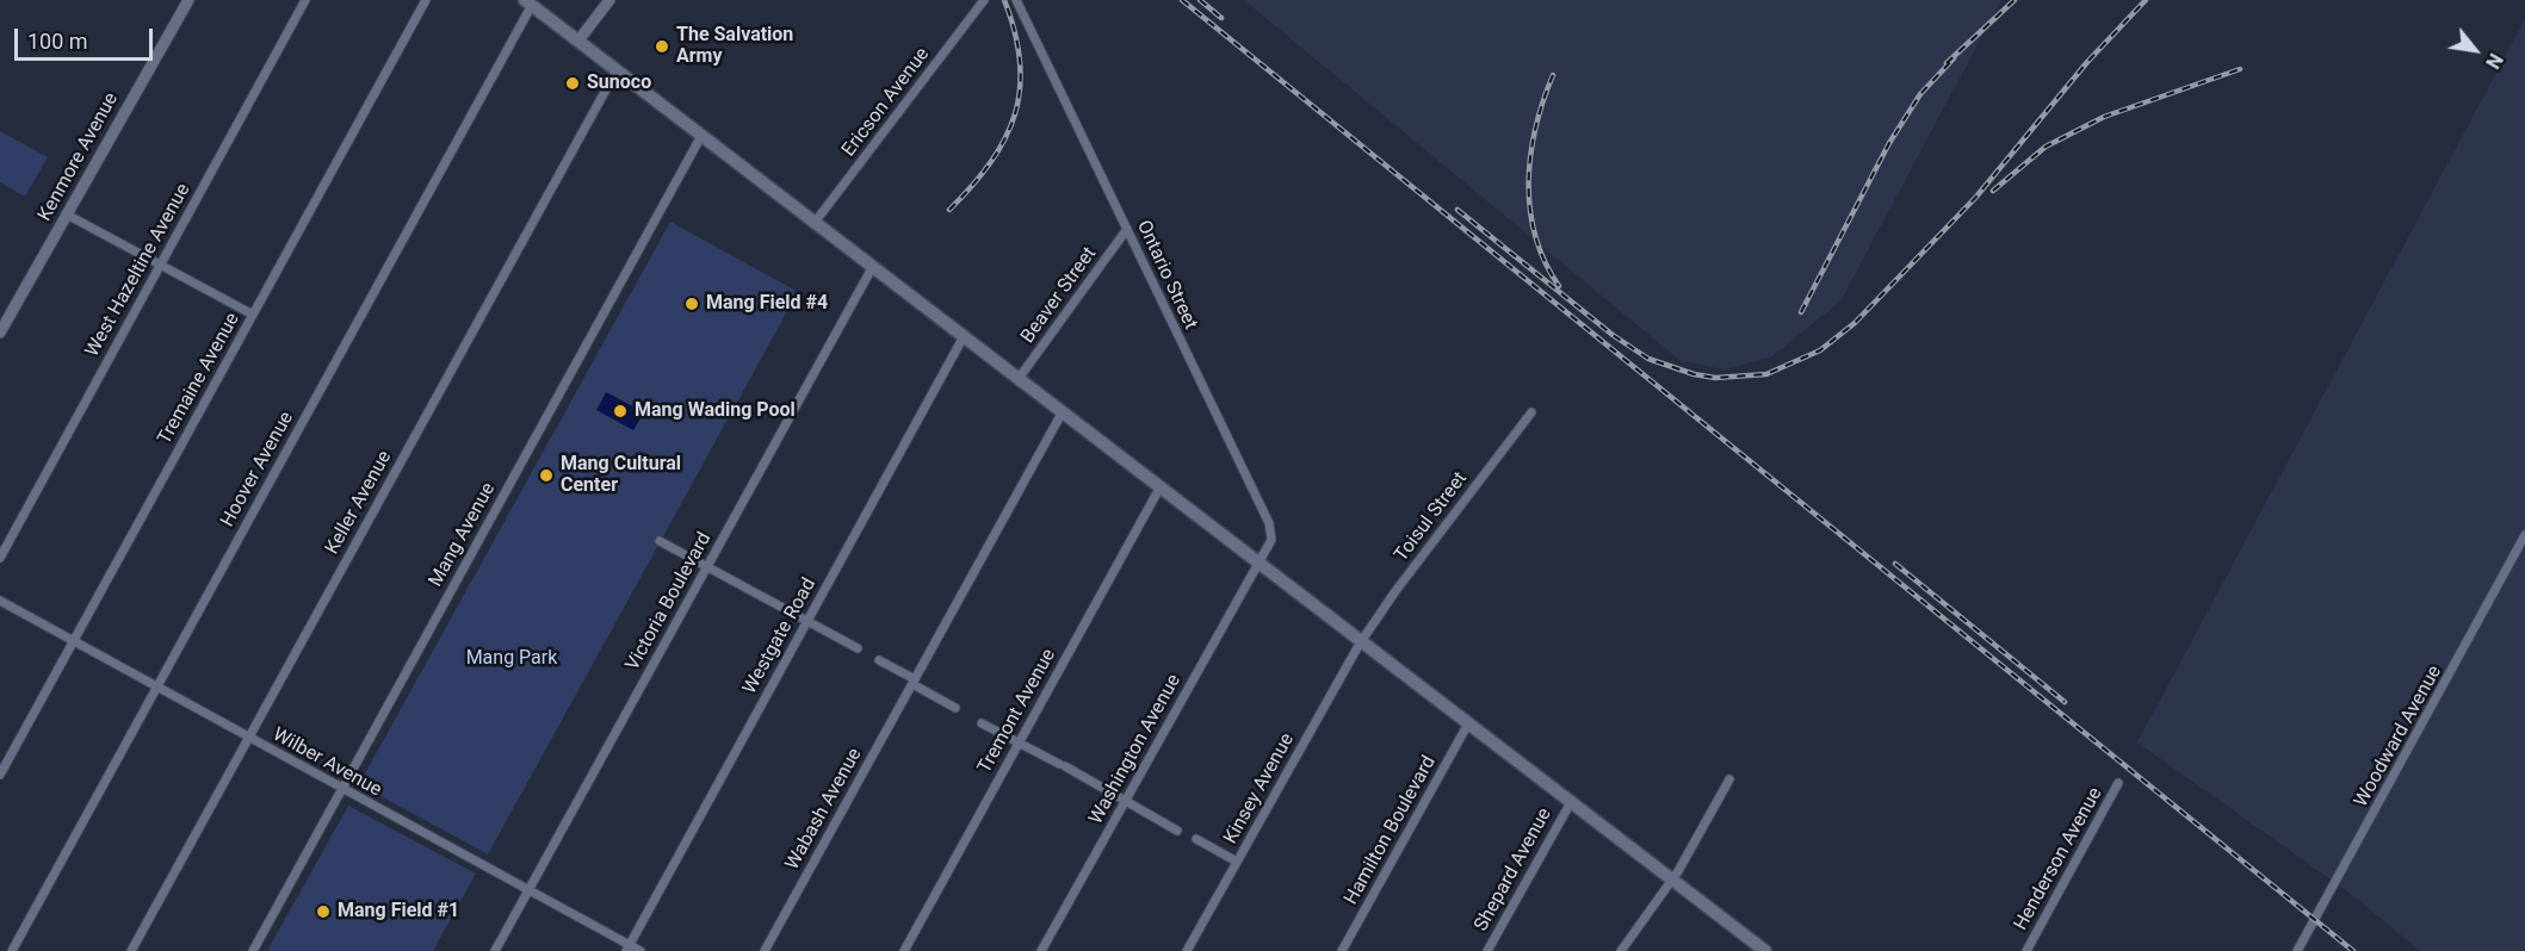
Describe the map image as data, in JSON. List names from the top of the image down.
{
  "streets": {
    "street": [
      "Ericson Avenue",
      "Kenmore Avenue",
      "West Hazeltine Avenue",
      "Ontario Street",
      "Beaver Street",
      "Tremaine Avenue",
      "Hoover Avenue",
      "Keller Avenue",
      "Toisul Street",
      "Mang Avenue",
      "Victoria Boulevard",
      "Westgate Road",
      "Tremont Avenue",
      "Woodward Avenue",
      "Washington Avenue",
      "Wilber Avenue",
      "Kinsey Avenue",
      "Wabash Avenue",
      "Hamilton Boulevard",
      "Henderson Avenue",
      "Shepard Avenue"
    ]
  },
  "crossings": [
    ["Ontario Street", "Beaver Street"],
    ["Ontario Street", "Washington Avenue"],
    ["Tremaine Avenue", "Wilber Avenue"],
    ["Hoover Avenue", "Wilber Avenue"],
    ["Keller Avenue", "Wilber Avenue"],
    ["Toisul Street", "Kinsey Avenue"],
    ["Mang Avenue", "Wilber Avenue"],
    ["Victoria Boulevard", "Wilber Avenue"],
    ["Westgate Road", "Wilber Avenue"]
  ],
  "parks": ["Mang Park"],
  "places": [
    "The Salvation Army",
    "Sunoco",
    "Mang Field #4",
    "Mang Wading Pool",
    "Mang Cultural Center",
    "Mang Field #1"
  ],
  "scale_bar": "100 m",
  "north": "bottom right"
}
